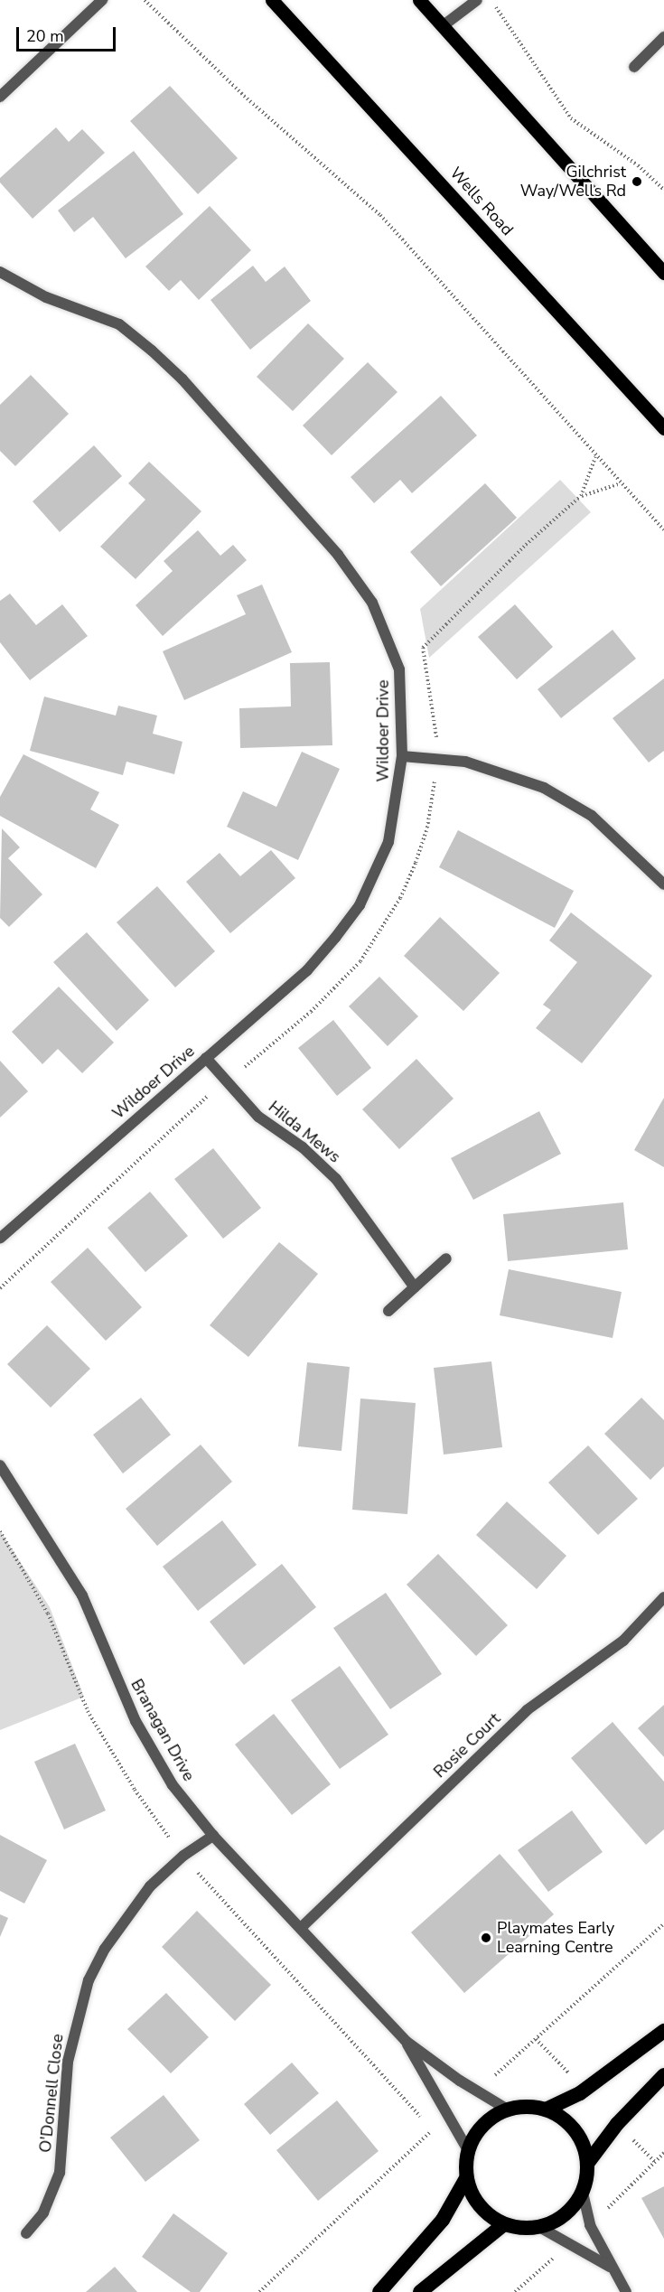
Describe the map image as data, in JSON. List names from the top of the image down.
{
  "streets": {
    "main road": ["Wells Road"],
    "street": [
      "Wildoer Drive",
      "Hilda Mews",
      "Branagan Drive",
      "Rosie Court",
      "O'Donnell Close"
    ]
  },
  "crossings": [
    ["Wildoer Drive", "Hilda Mews"],
    ["Branagan Drive", "Rosie Court"],
    ["Branagan Drive", "O'Donnell Close"]
  ],
  "places": ["Gilchrist Way/Wells Rd", "Playmates Early Learning Centre"],
  "scale_bar": "20 m"
}
